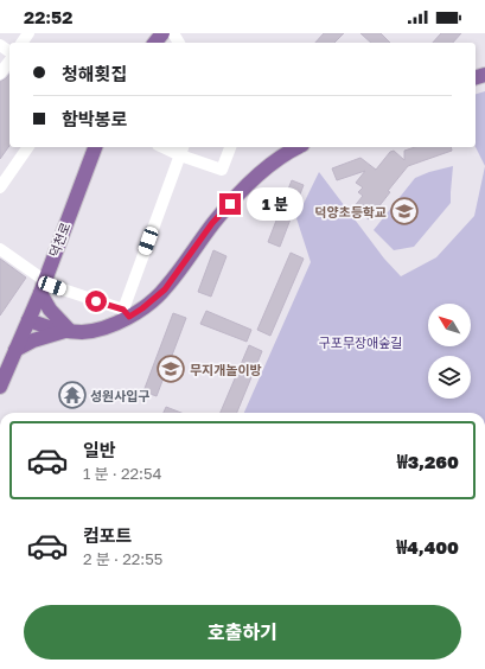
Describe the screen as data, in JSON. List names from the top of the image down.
{
  "streets": {
    "main road": ["덕천로"]
  },
  "parks": ["구포무장애숲길"],
  "places": {
    "school or university": ["덕양초등학교", "무지개놀이방"],
    "temple": ["성원사입구"]
  },
  "north": "top left",
  "page": {
    "status": "22:52",
    "banner": ["청해횟집", "함박봉로"],
    "bubble": "1 분",
    "list": [
      {
        "name": "일반",
        "note": "1 분 · 22:54",
        "value": "₩3,260"
      },
      {
        "name": "컴포트",
        "note": "2 분 · 22:55",
        "value": "₩4,400"
      }
    ],
    "buttons": "호출하기"
  }
}
